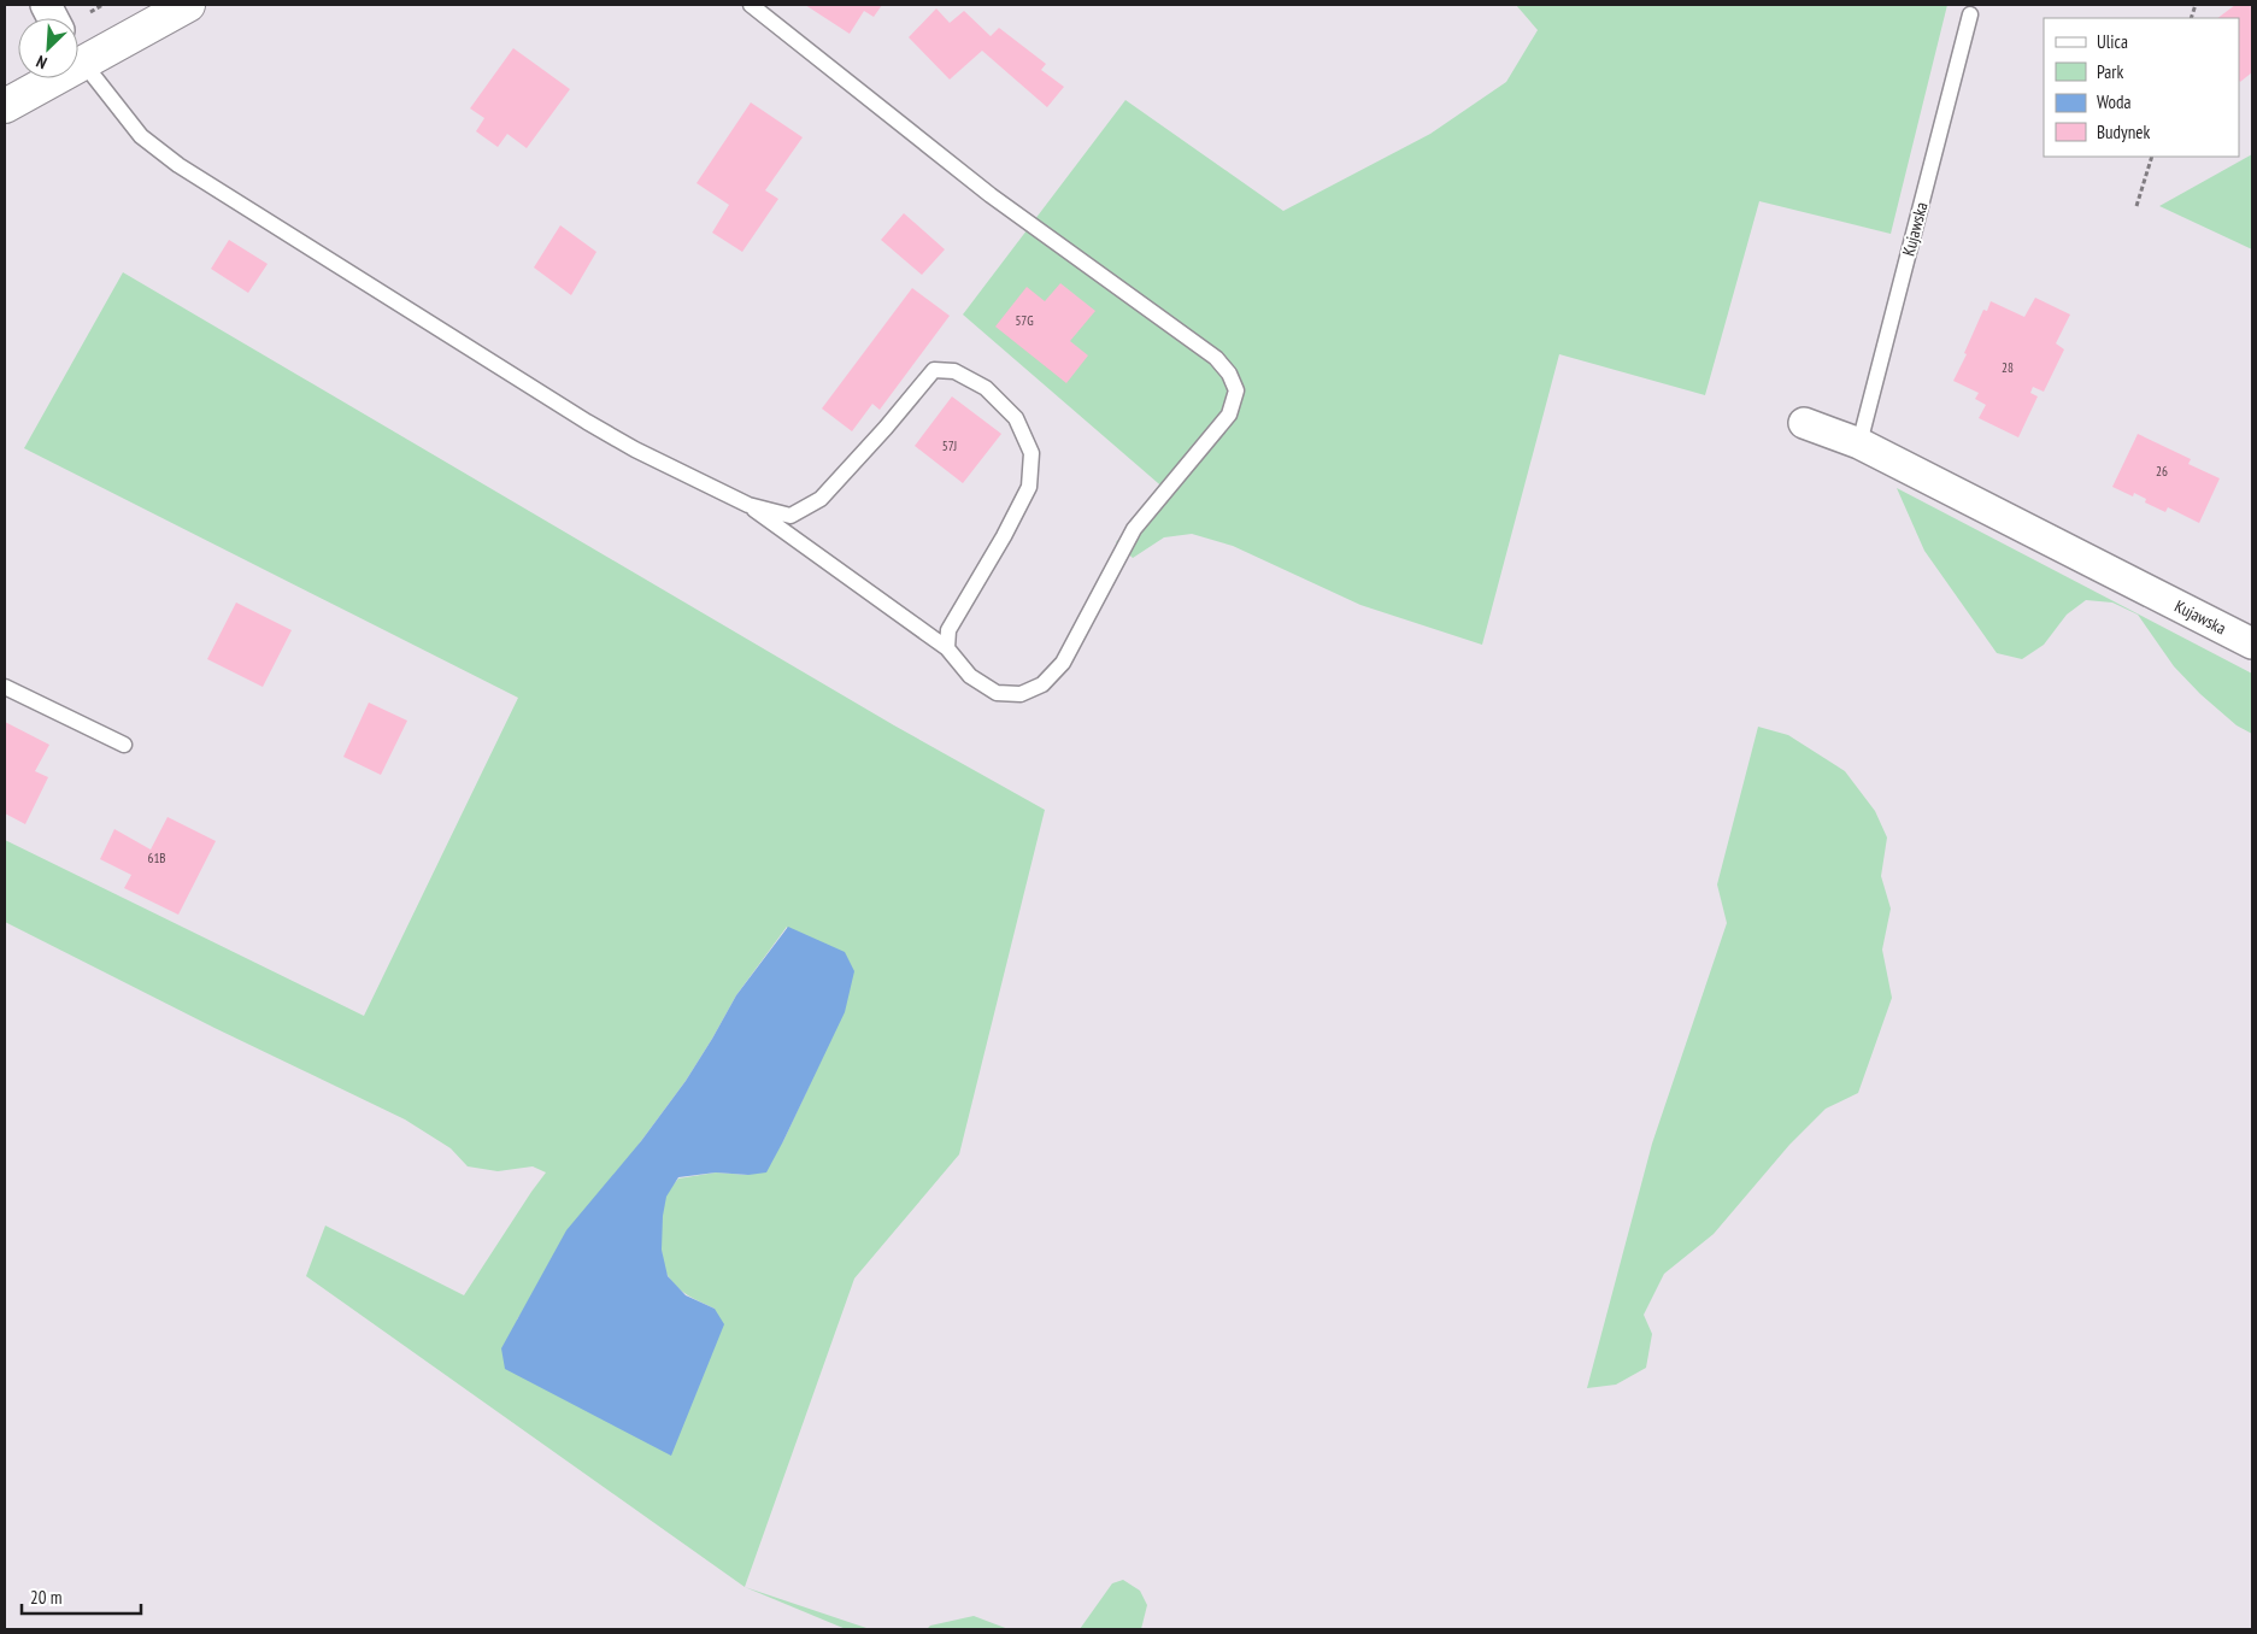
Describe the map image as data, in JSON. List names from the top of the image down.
{
  "streets": {
    "street": ["Kujawska"]
  },
  "house_numbers": [
    "57G",
    "28",
    "57J",
    "26",
    "61B"
  ],
  "legend": [
    "Ulica",
    "Park",
    "Woda",
    "Budynek"
  ],
  "scale_bar": "20 m",
  "north": "bottom left"
}
